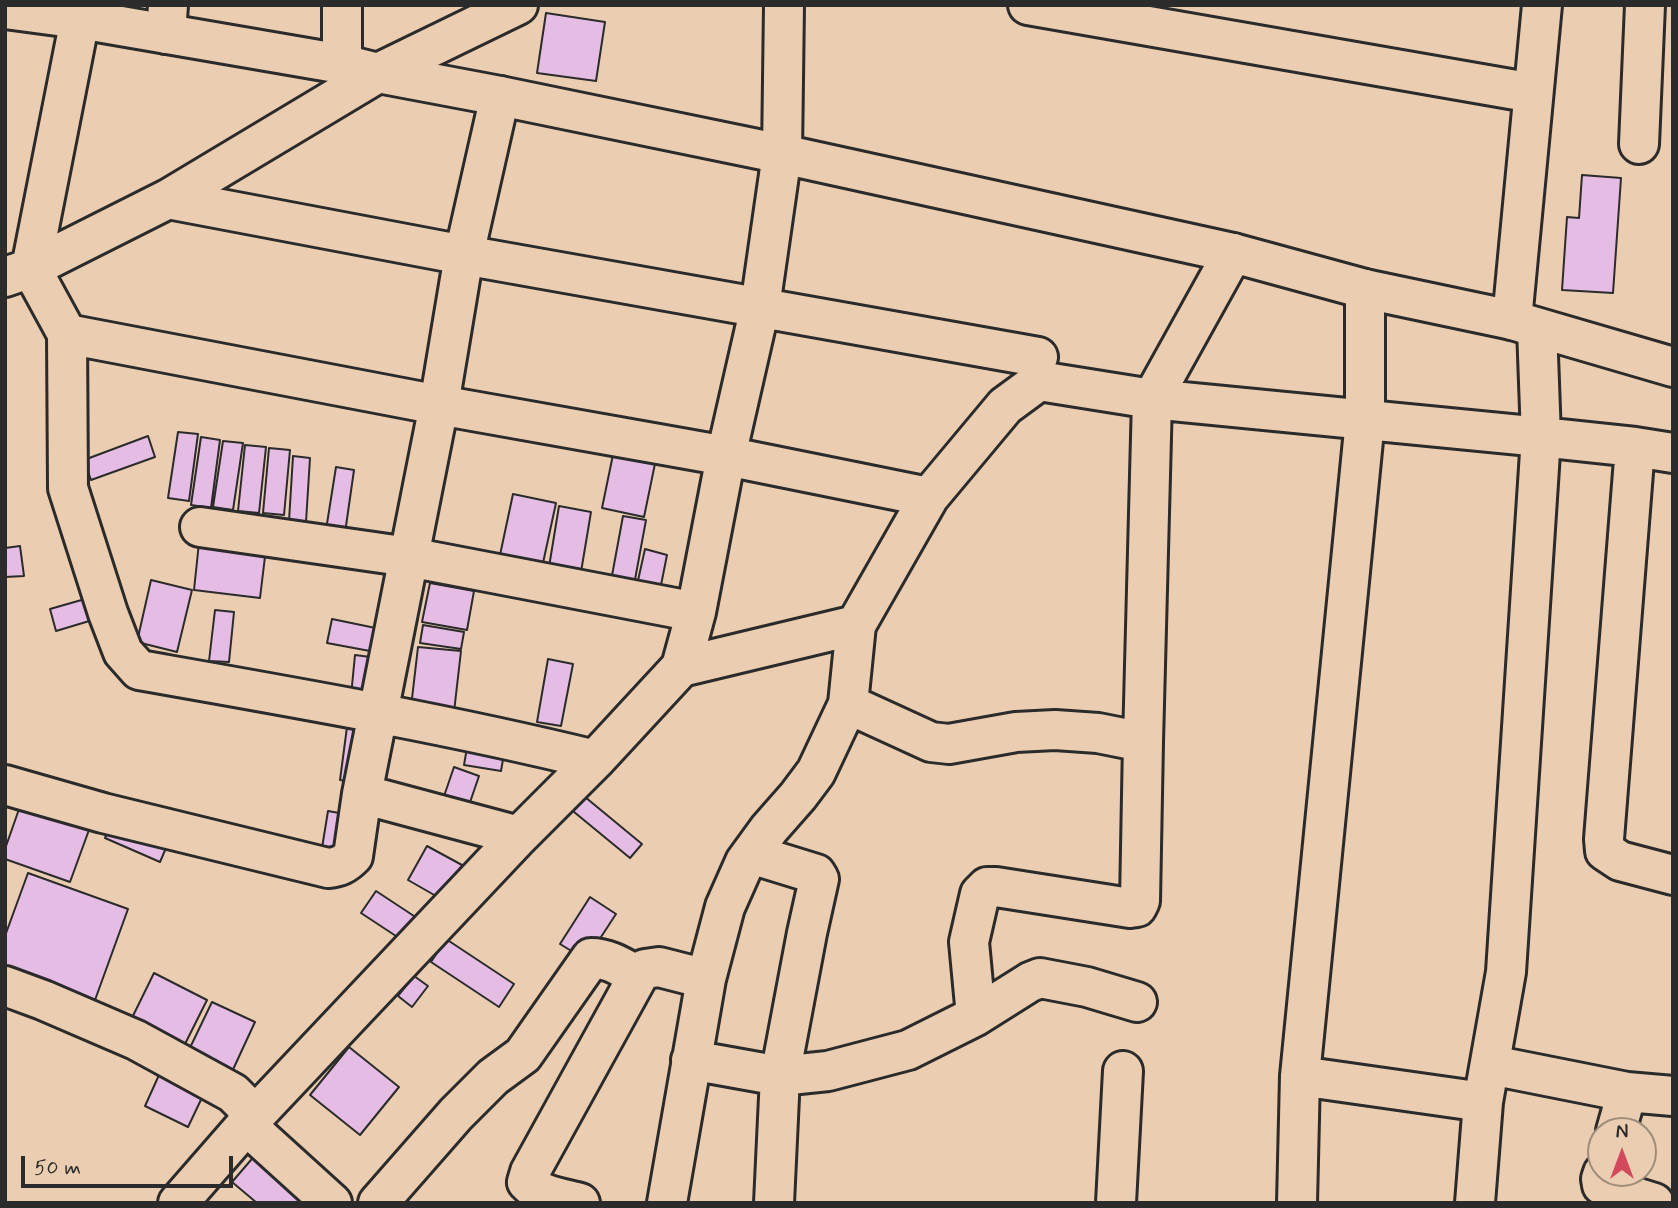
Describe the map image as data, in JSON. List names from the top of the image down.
{
  "scale_bar": "50 m",
  "north": "top"
}
